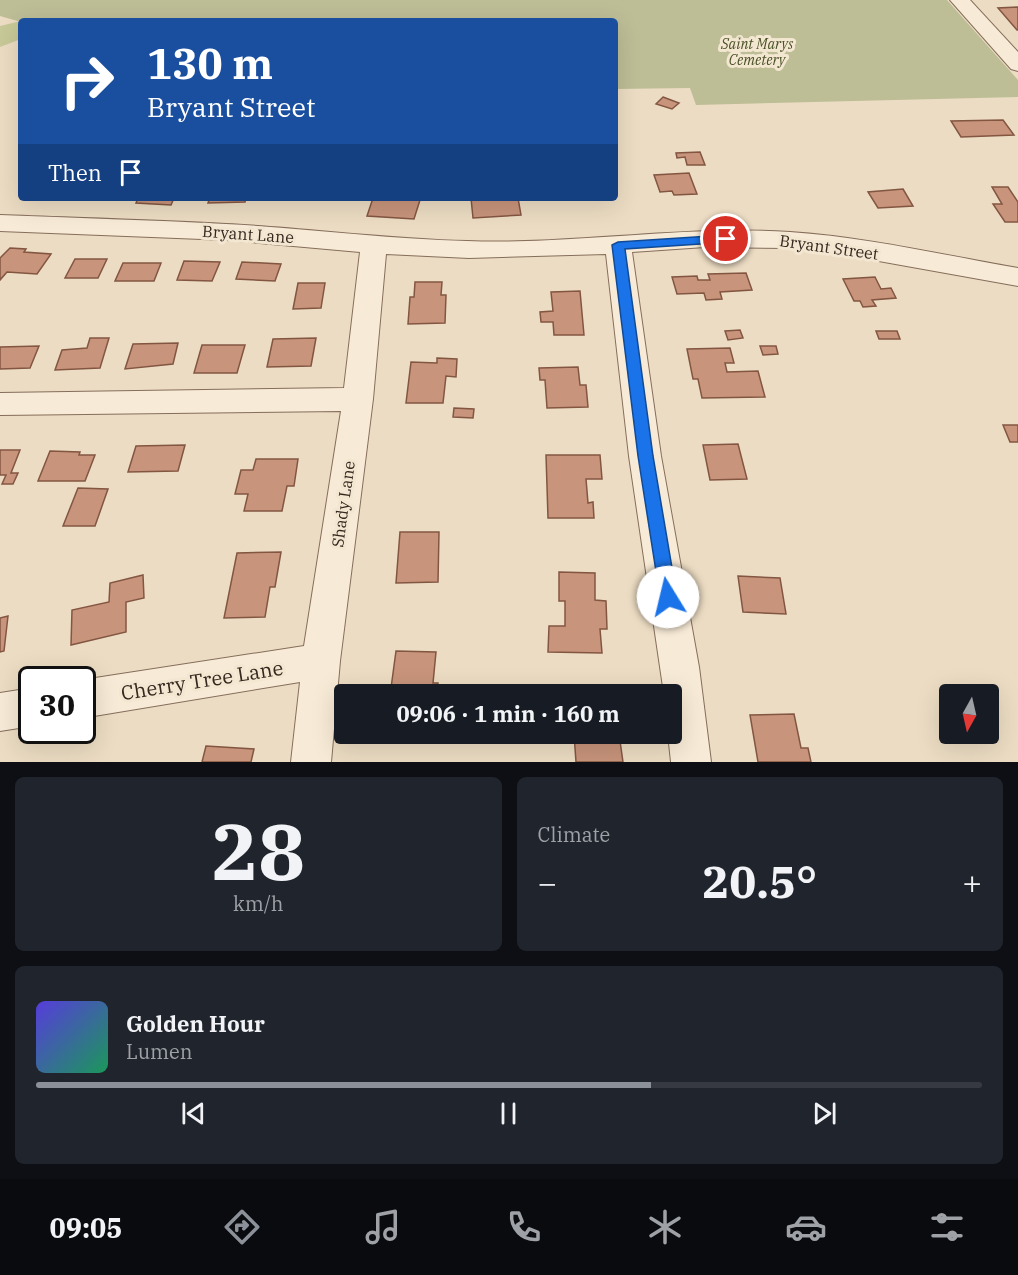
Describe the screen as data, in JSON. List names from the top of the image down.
{
  "streets": {
    "street": [
      "Bryant Lane",
      "Bryant Street",
      "Shady Lane",
      "Cherry Tree Lane"
    ]
  },
  "crossings": [
    ["Bryant Lane", "Bryant Street"],
    ["Bryant Lane", "Shady Lane"],
    ["Shady Lane", "Cherry Tree Lane"]
  ],
  "parks": ["Saint Marys Cemetery"],
  "north": "bottom",
  "page": {
    "turn": ["130 m", "Bryant Street"],
    "then": "Then",
    "limit": "30",
    "trip": "09:06 · 1 min · 160 m",
    "tile": [
      ["28", "km/h"],
      "Climate"
    ],
    "heat": ["−", "20.5°", "+"],
    "song": ["Golden Hour", "Lumen"],
    "tabs": "09:05"
  }
}
